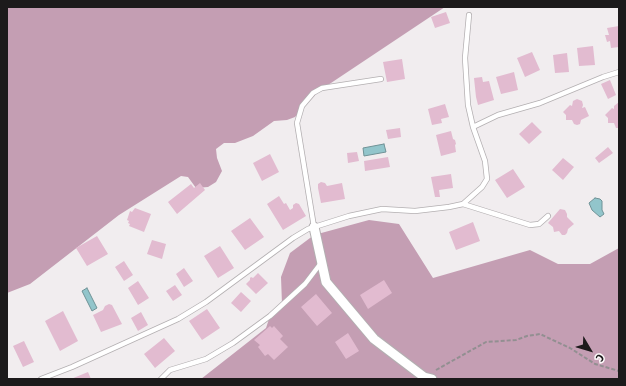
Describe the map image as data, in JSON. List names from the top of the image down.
{
  "north": "bottom right"
}
